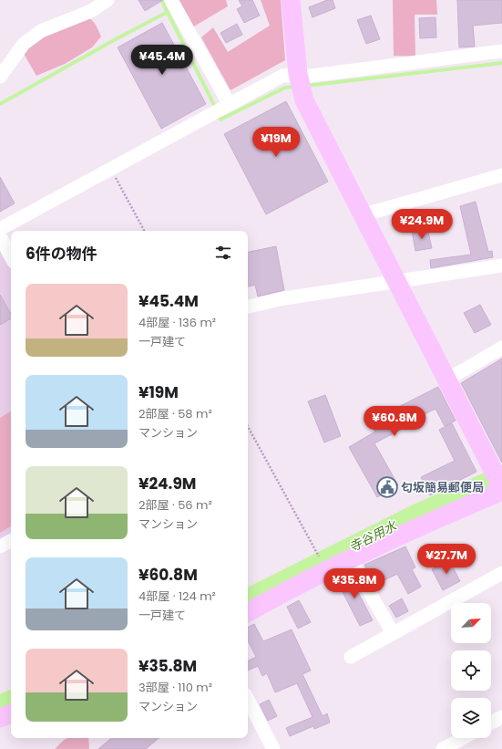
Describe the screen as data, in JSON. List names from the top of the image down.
{
  "water": ["寺谷用水"],
  "places": {
    "public building": ["匂坂簡易郵便局"]
  },
  "north": "top right",
  "page": {
    "price": [
      "¥45.4M",
      "¥19M",
      "¥24.9M",
      "¥60.8M",
      "¥27.7M",
      "¥35.8M"
    ],
    "heading": "6件の物件",
    "list": [
      {
        "name": "¥45.4M",
        "note": "4部屋 · 136 m² · 一戸建て"
      },
      {
        "name": "¥19M",
        "note": "2部屋 · 58 m² · マンション"
      },
      {
        "name": "¥24.9M",
        "note": "2部屋 · 56 m² · マンション"
      },
      {
        "name": "¥60.8M",
        "note": "4部屋 · 124 m² · 一戸建て"
      },
      {
        "name": "¥35.8M",
        "note": "3部屋 · 110 m² · マンション"
      }
    ]
  }
}
